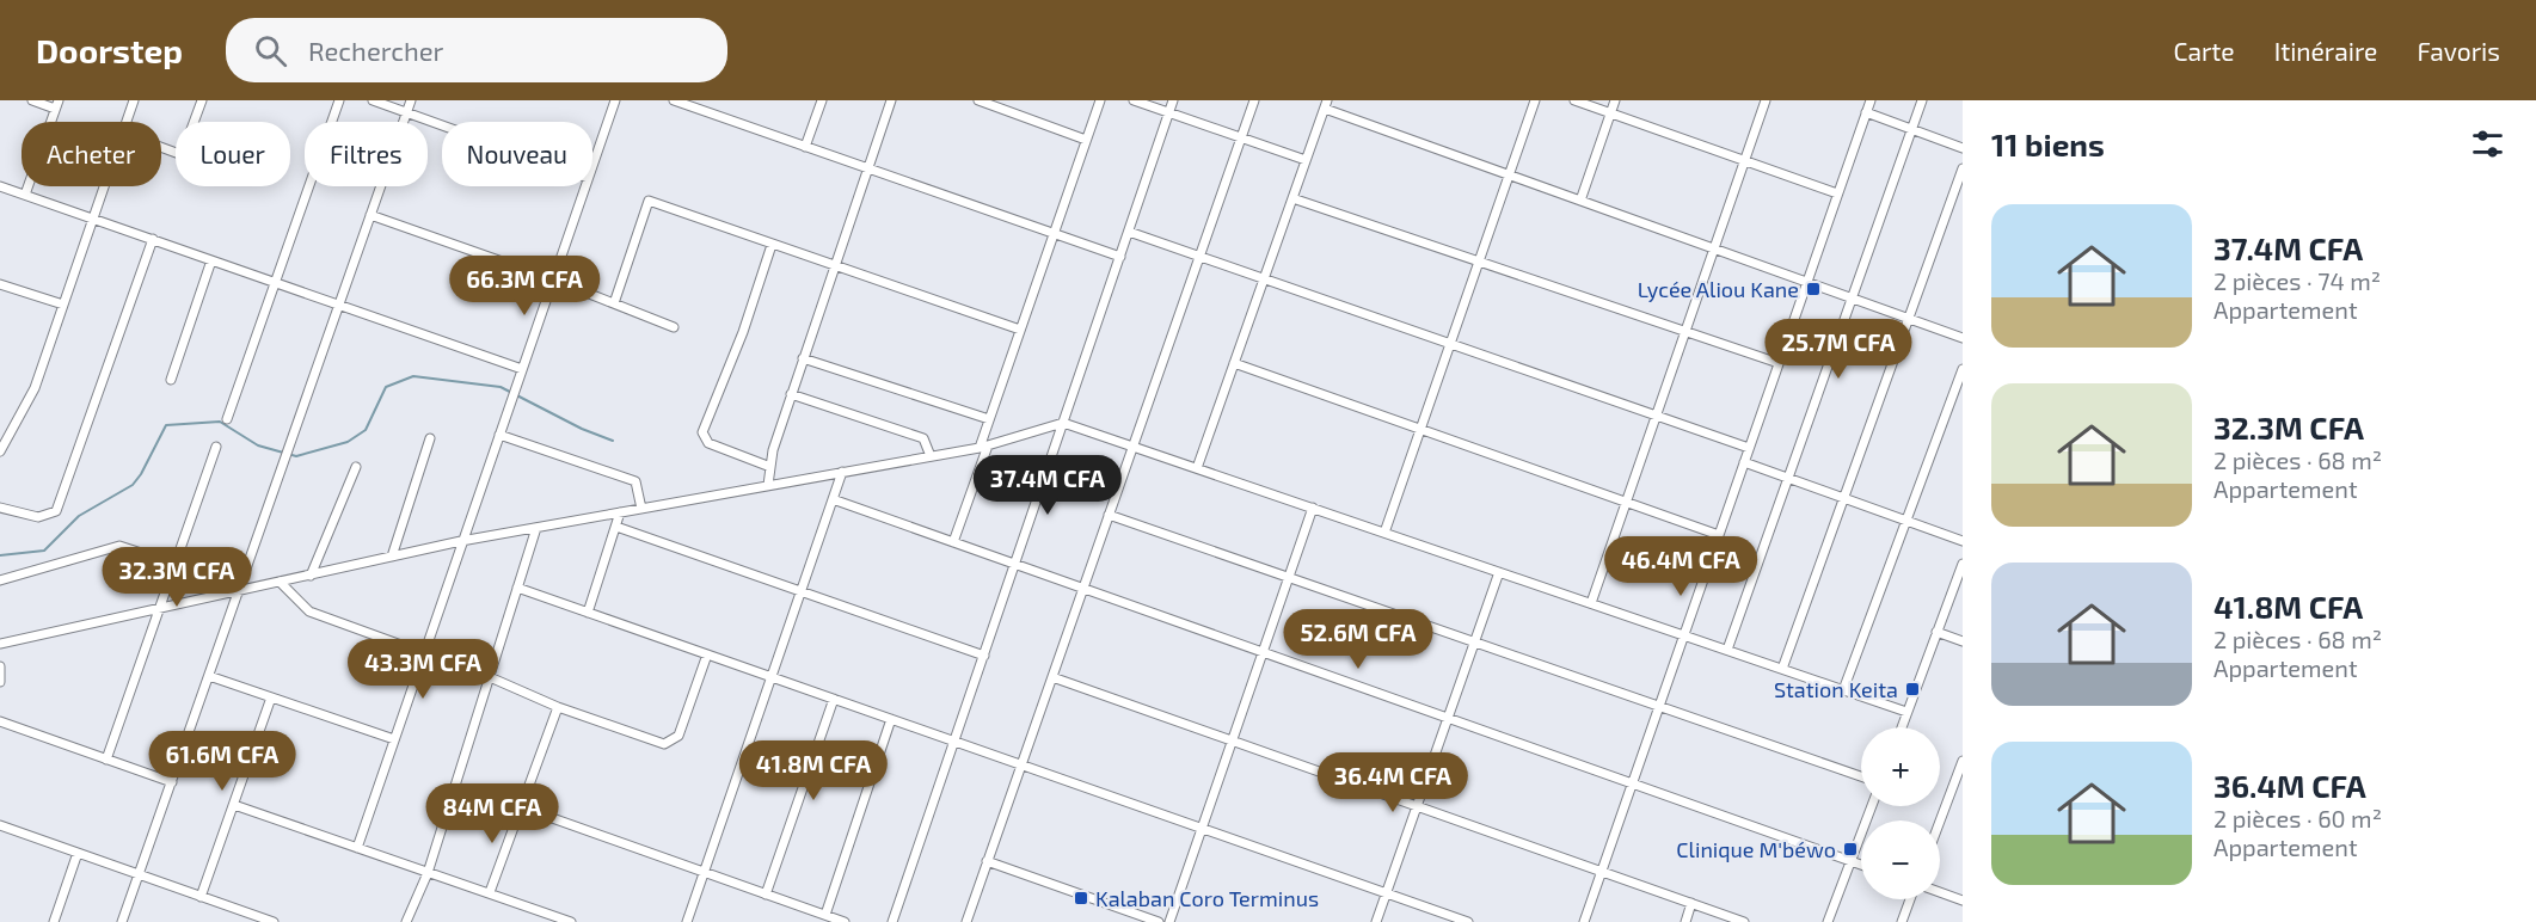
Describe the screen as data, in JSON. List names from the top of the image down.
{
  "places": {
    "transit": [
      "Lycée Aliou Kane",
      "Station Keita",
      "Clinique M'béwo",
      "Kalaban Coro Terminus"
    ]
  },
  "page": {
    "header": "Doorstep",
    "search": "Rechercher",
    "nav": ["Carte", "Itinéraire", "Favoris"],
    "heading": "11 biens",
    "chip": [
      "Acheter",
      "Louer",
      "Filtres",
      "Nouveau"
    ],
    "list": [
      {
        "name": "37.4M CFA",
        "note": "2 pièces · 74 m² · Appartement"
      },
      {
        "name": "32.3M CFA",
        "note": "2 pièces · 68 m² · Appartement"
      },
      {
        "name": "41.8M CFA",
        "note": "2 pièces · 68 m² · Appartement"
      },
      {
        "name": "36.4M CFA",
        "note": "2 pièces · 60 m² · Appartement"
      }
    ],
    "price": [
      "66.3M CFA",
      "25.7M CFA",
      "37.4M CFA",
      "46.4M CFA",
      "32.3M CFA",
      "52.6M CFA",
      "43.3M CFA",
      "61.6M CFA",
      "41.8M CFA",
      "36.4M CFA",
      "84M CFA"
    ],
    "map_buttons": ["+", "−"]
  }
}
